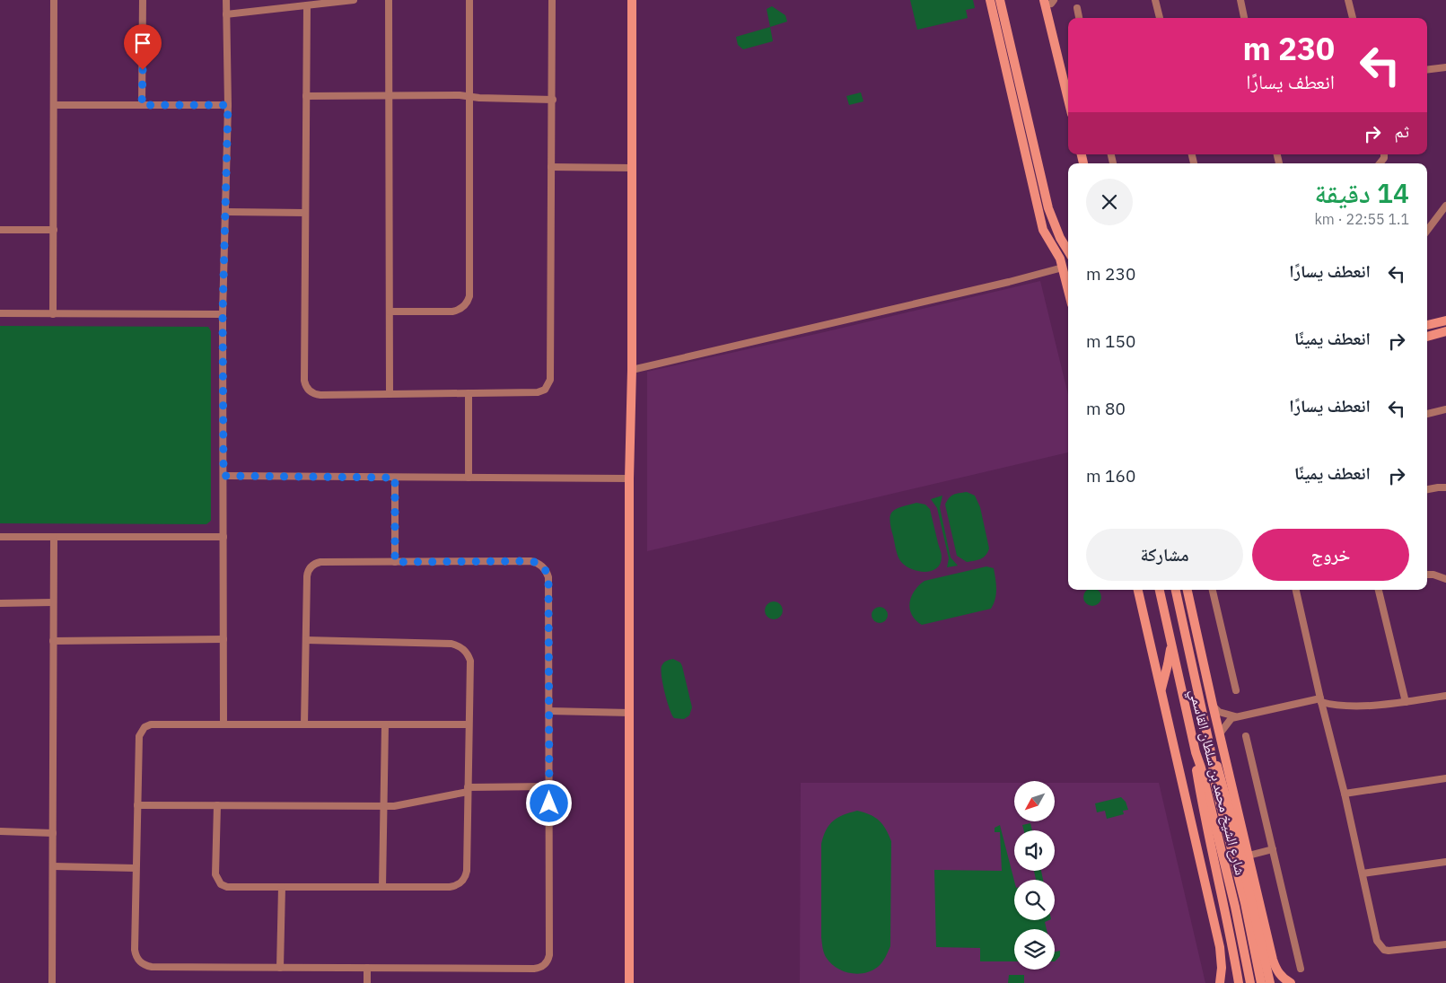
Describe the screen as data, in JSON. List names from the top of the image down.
{
  "streets": {
    "street": ["شارع الشيخ محمد بن سلطان القاسمي"]
  },
  "north": "bottom left",
  "page": {
    "turn": ["230 m", "انعطف يسارًا"],
    "then": "ثم",
    "heading": ["14 دقيقة", "1.1 km · 22:55"],
    "list": [
      {
        "name": "انعطف يسارًا",
        "value": "230 m"
      },
      {
        "name": "انعطف يمينًا",
        "value": "150 m"
      },
      {
        "name": "انعطف يسارًا",
        "value": "80 m"
      },
      {
        "name": "انعطف يمينًا",
        "value": "160 m"
      }
    ],
    "buttons": ["خروج", "مشاركة"]
  }
}
